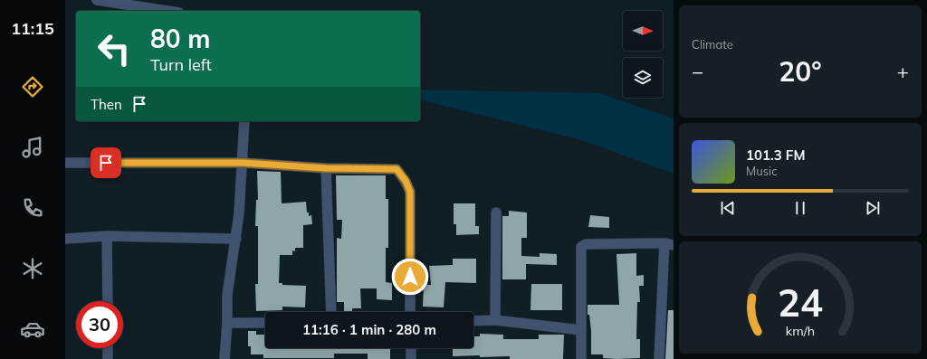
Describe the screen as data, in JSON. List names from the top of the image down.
{
  "north": "right",
  "page": {
    "tabs": "11:15",
    "tile": "Climate",
    "turn": ["80 m", "Turn left"],
    "heat": ["−", "20°", "+"],
    "then": "Then",
    "song": ["101.3 FM", "Music"],
    "limit": "30",
    "trip": "11:16 · 1 min · 280 m",
    "gauge": ["24", "km/h"]
  }
}
